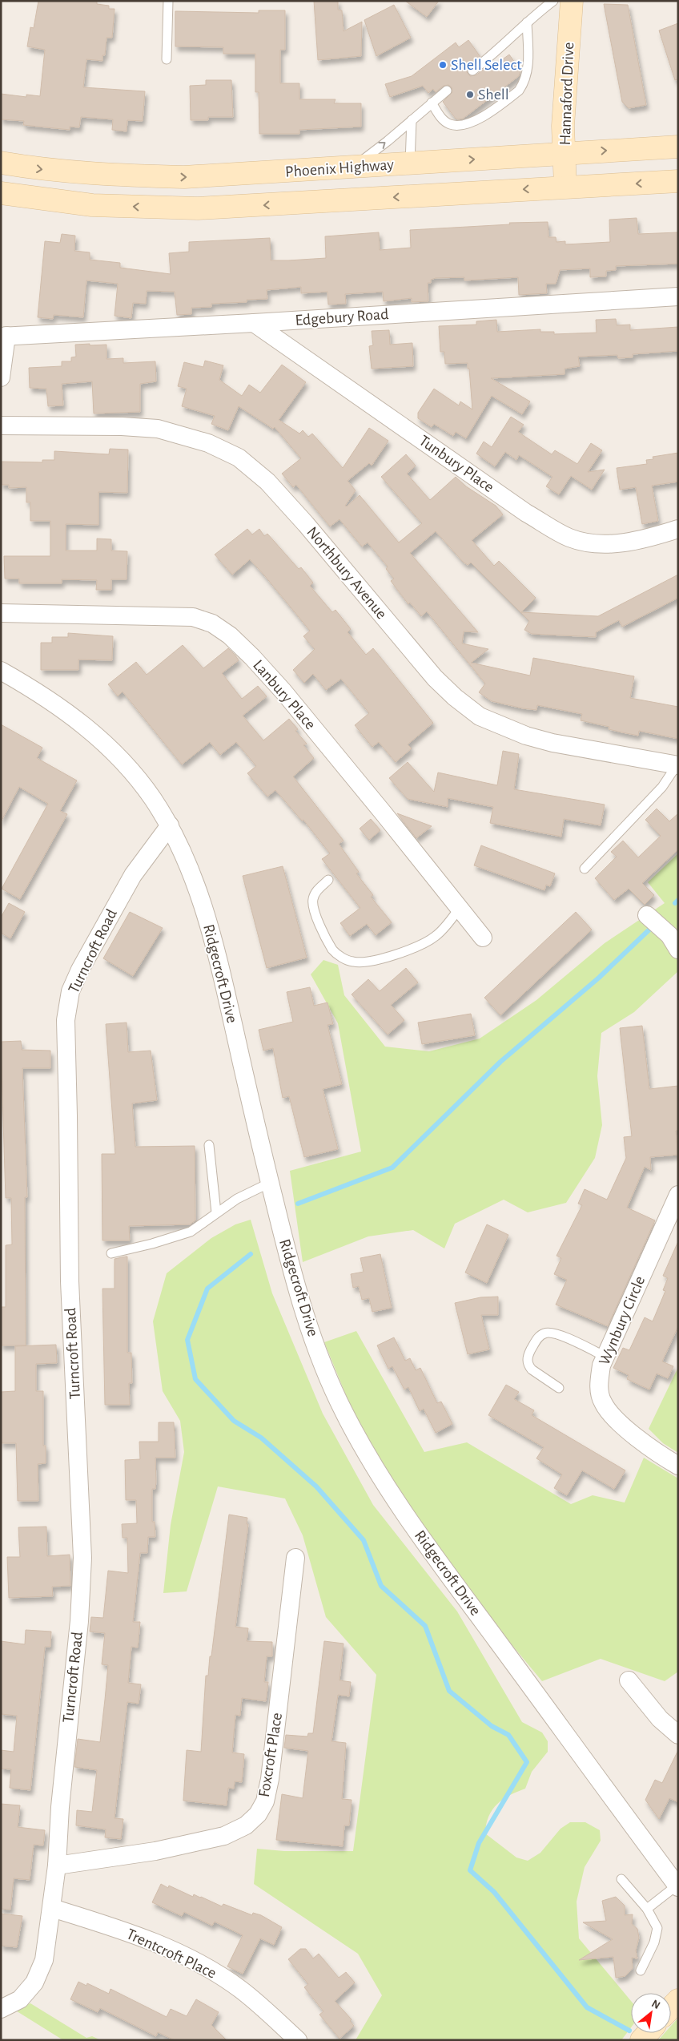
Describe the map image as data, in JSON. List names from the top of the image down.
{
  "streets": {
    "main road": ["Hannaford Drive", "Phoenix Highway"],
    "street": [
      "Edgebury Road",
      "Tunbury Place",
      "Northbury Avenue",
      "Lanbury Place",
      "Turncroft Road",
      "Ridgecroft Drive",
      "Wynbury Circle",
      "Foxcroft Place",
      "Trentcroft Place"
    ]
  },
  "crossings": [
    ["Hannaford Drive", "Phoenix Highway"],
    ["Edgebury Road", "Tunbury Place"],
    ["Turncroft Road", "Ridgecroft Drive"],
    ["Turncroft Road", "Foxcroft Place"],
    ["Turncroft Road", "Trentcroft Place"]
  ],
  "places": ["Shell Select", "Shell"],
  "north": "top right"
}
